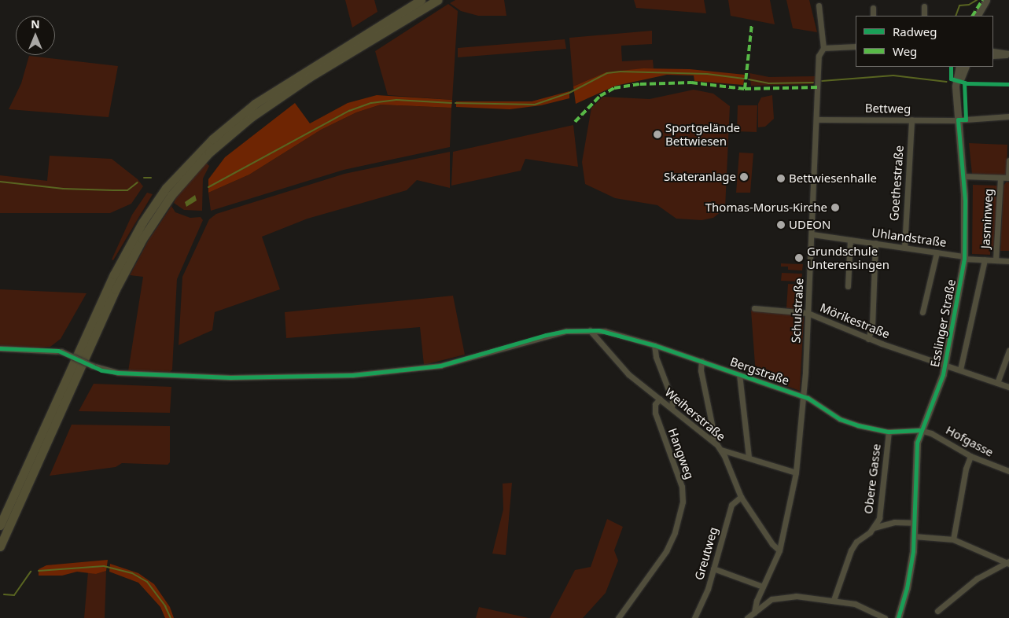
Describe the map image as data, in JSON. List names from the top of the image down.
{
  "streets": {
    "street": [
      "Bettweg",
      "Goethestraße",
      "Jasminweg",
      "Uhlandstraße",
      "Schulstraße",
      "Mörikestraße",
      "Esslinger Straße",
      "Bergstraße",
      "Weiherstraße",
      "Hofgasse",
      "Hangweg",
      "Obere Gasse",
      "Greutweg"
    ]
  },
  "crossings": [
    ["Bettweg", "Goethestraße"],
    ["Bettweg", "Schulstraße"],
    ["Bettweg", "Esslinger Straße"],
    ["Goethestraße", "Uhlandstraße"],
    ["Jasminweg", "Uhlandstraße"],
    ["Uhlandstraße", "Schulstraße"],
    ["Uhlandstraße", "Esslinger Straße"],
    ["Schulstraße", "Mörikestraße"],
    ["Schulstraße", "Bergstraße"],
    ["Schulstraße", "Weiherstraße"],
    ["Mörikestraße", "Esslinger Straße"],
    ["Esslinger Straße", "Bergstraße"],
    ["Esslinger Straße", "Hofgasse"],
    ["Esslinger Straße", "Obere Gasse"],
    ["Bergstraße", "Weiherstraße"],
    ["Bergstraße", "Hofgasse"],
    ["Bergstraße", "Obere Gasse"],
    ["Weiherstraße", "Hangweg"],
    ["Weiherstraße", "Greutweg"]
  ],
  "places": [
    "Sportgelände Bettwiesen",
    "Skateranlage",
    "Bettwiesenhalle",
    "Thomas-Morus-Kirche",
    "UDEON",
    "Grundschule Unterensingen"
  ],
  "legend": ["Radweg", "Weg"],
  "north": "top"
}
